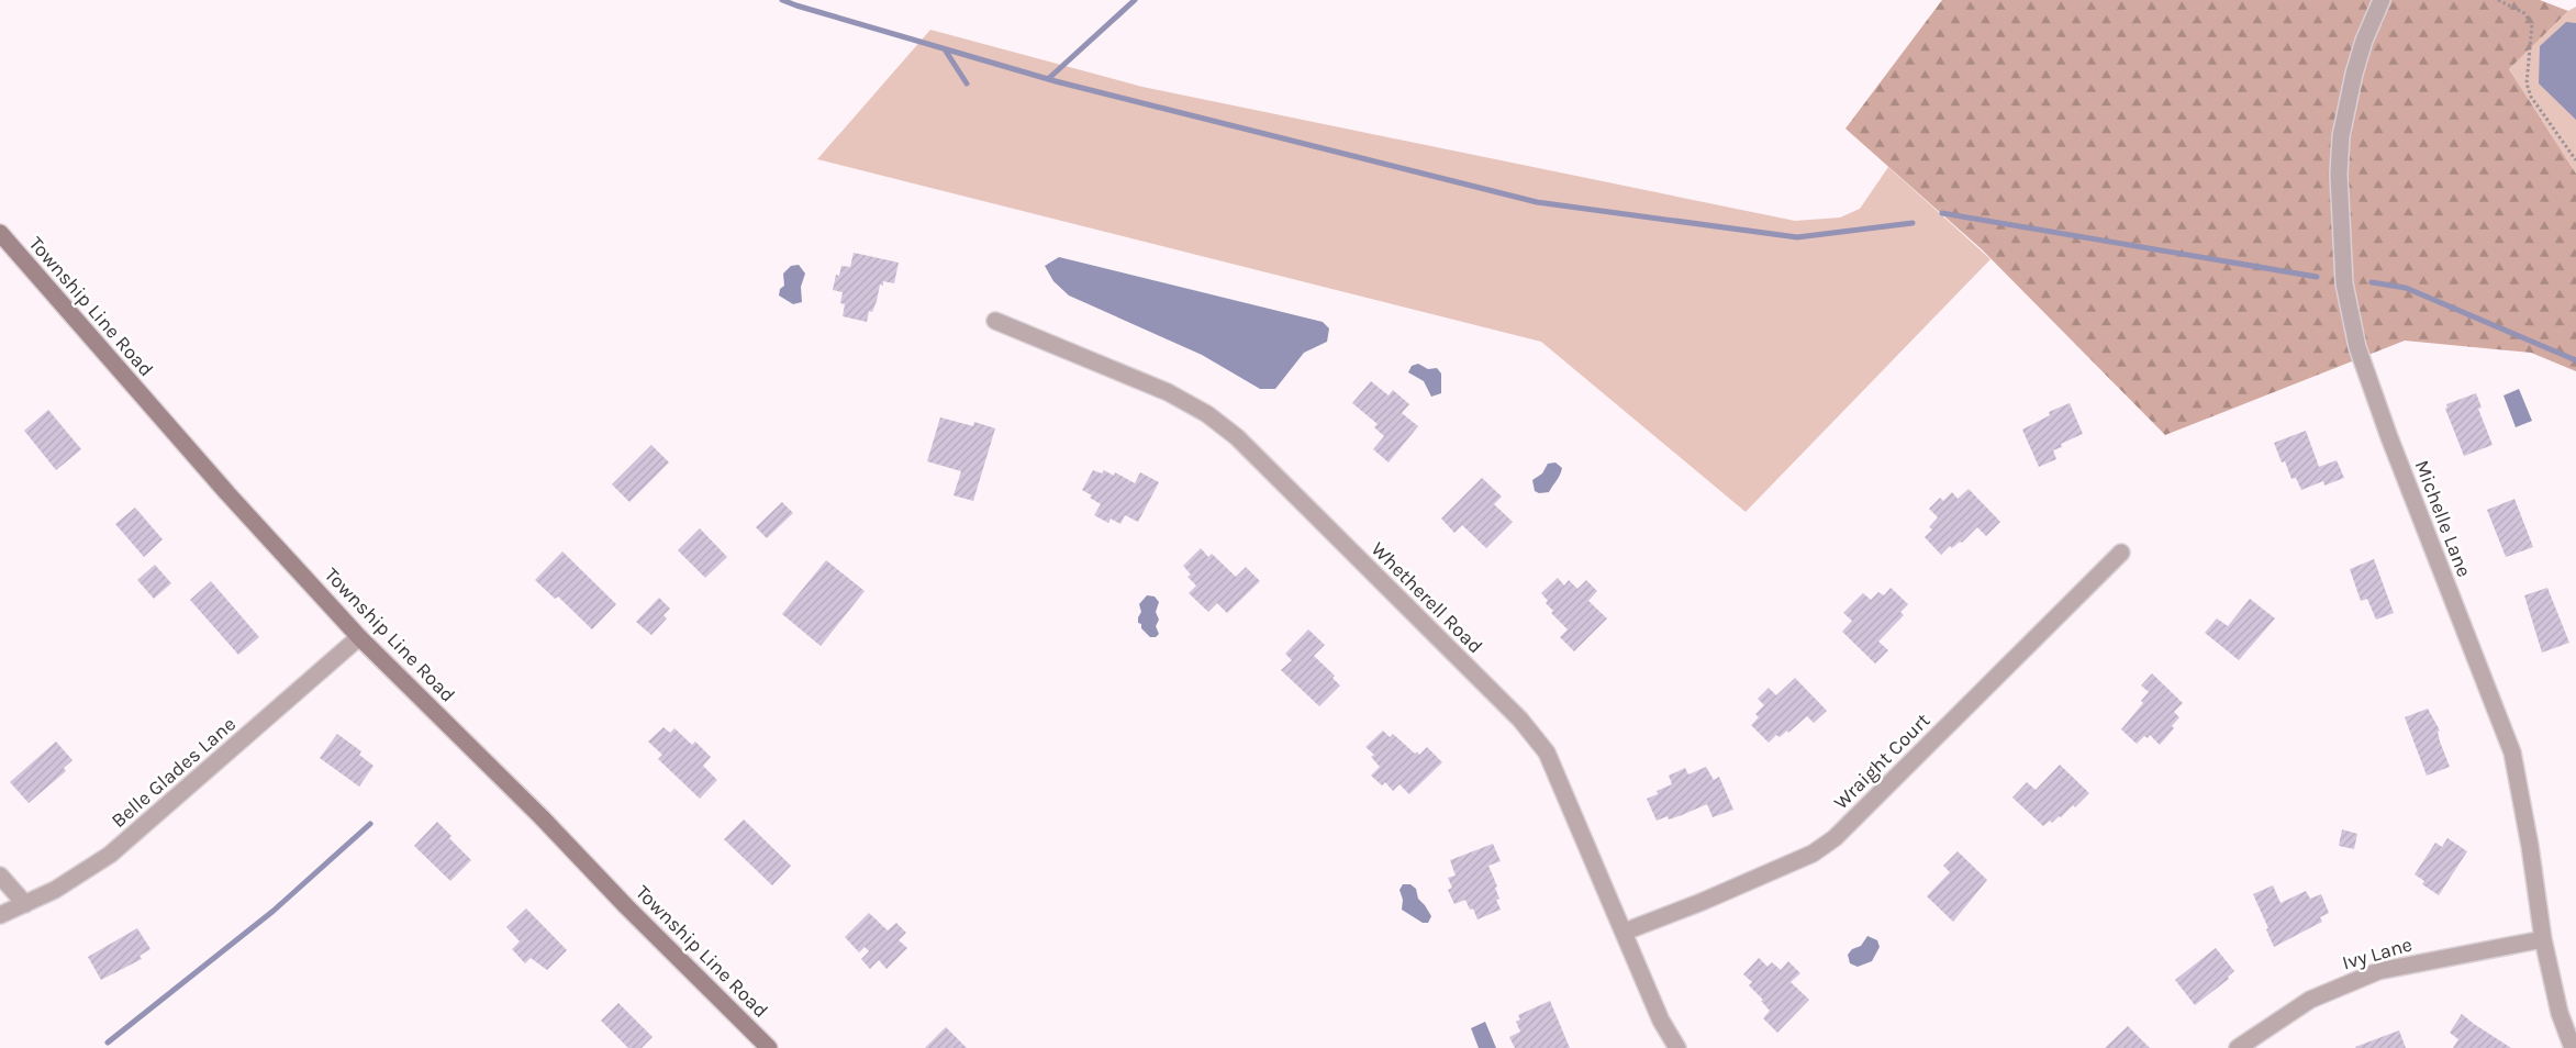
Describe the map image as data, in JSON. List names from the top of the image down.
{
  "streets": {
    "street": [
      "Township Line Road",
      "Michelle Lane",
      "Whetherell Road",
      "Wraight Court",
      "Belle Glades Lane",
      "Ivy Lane"
    ]
  },
  "crossings": [
    ["Township Line Road", "Belle Glades Lane"],
    ["Michelle Lane", "Ivy Lane"],
    ["Whetherell Road", "Wraight Court"]
  ]
}
